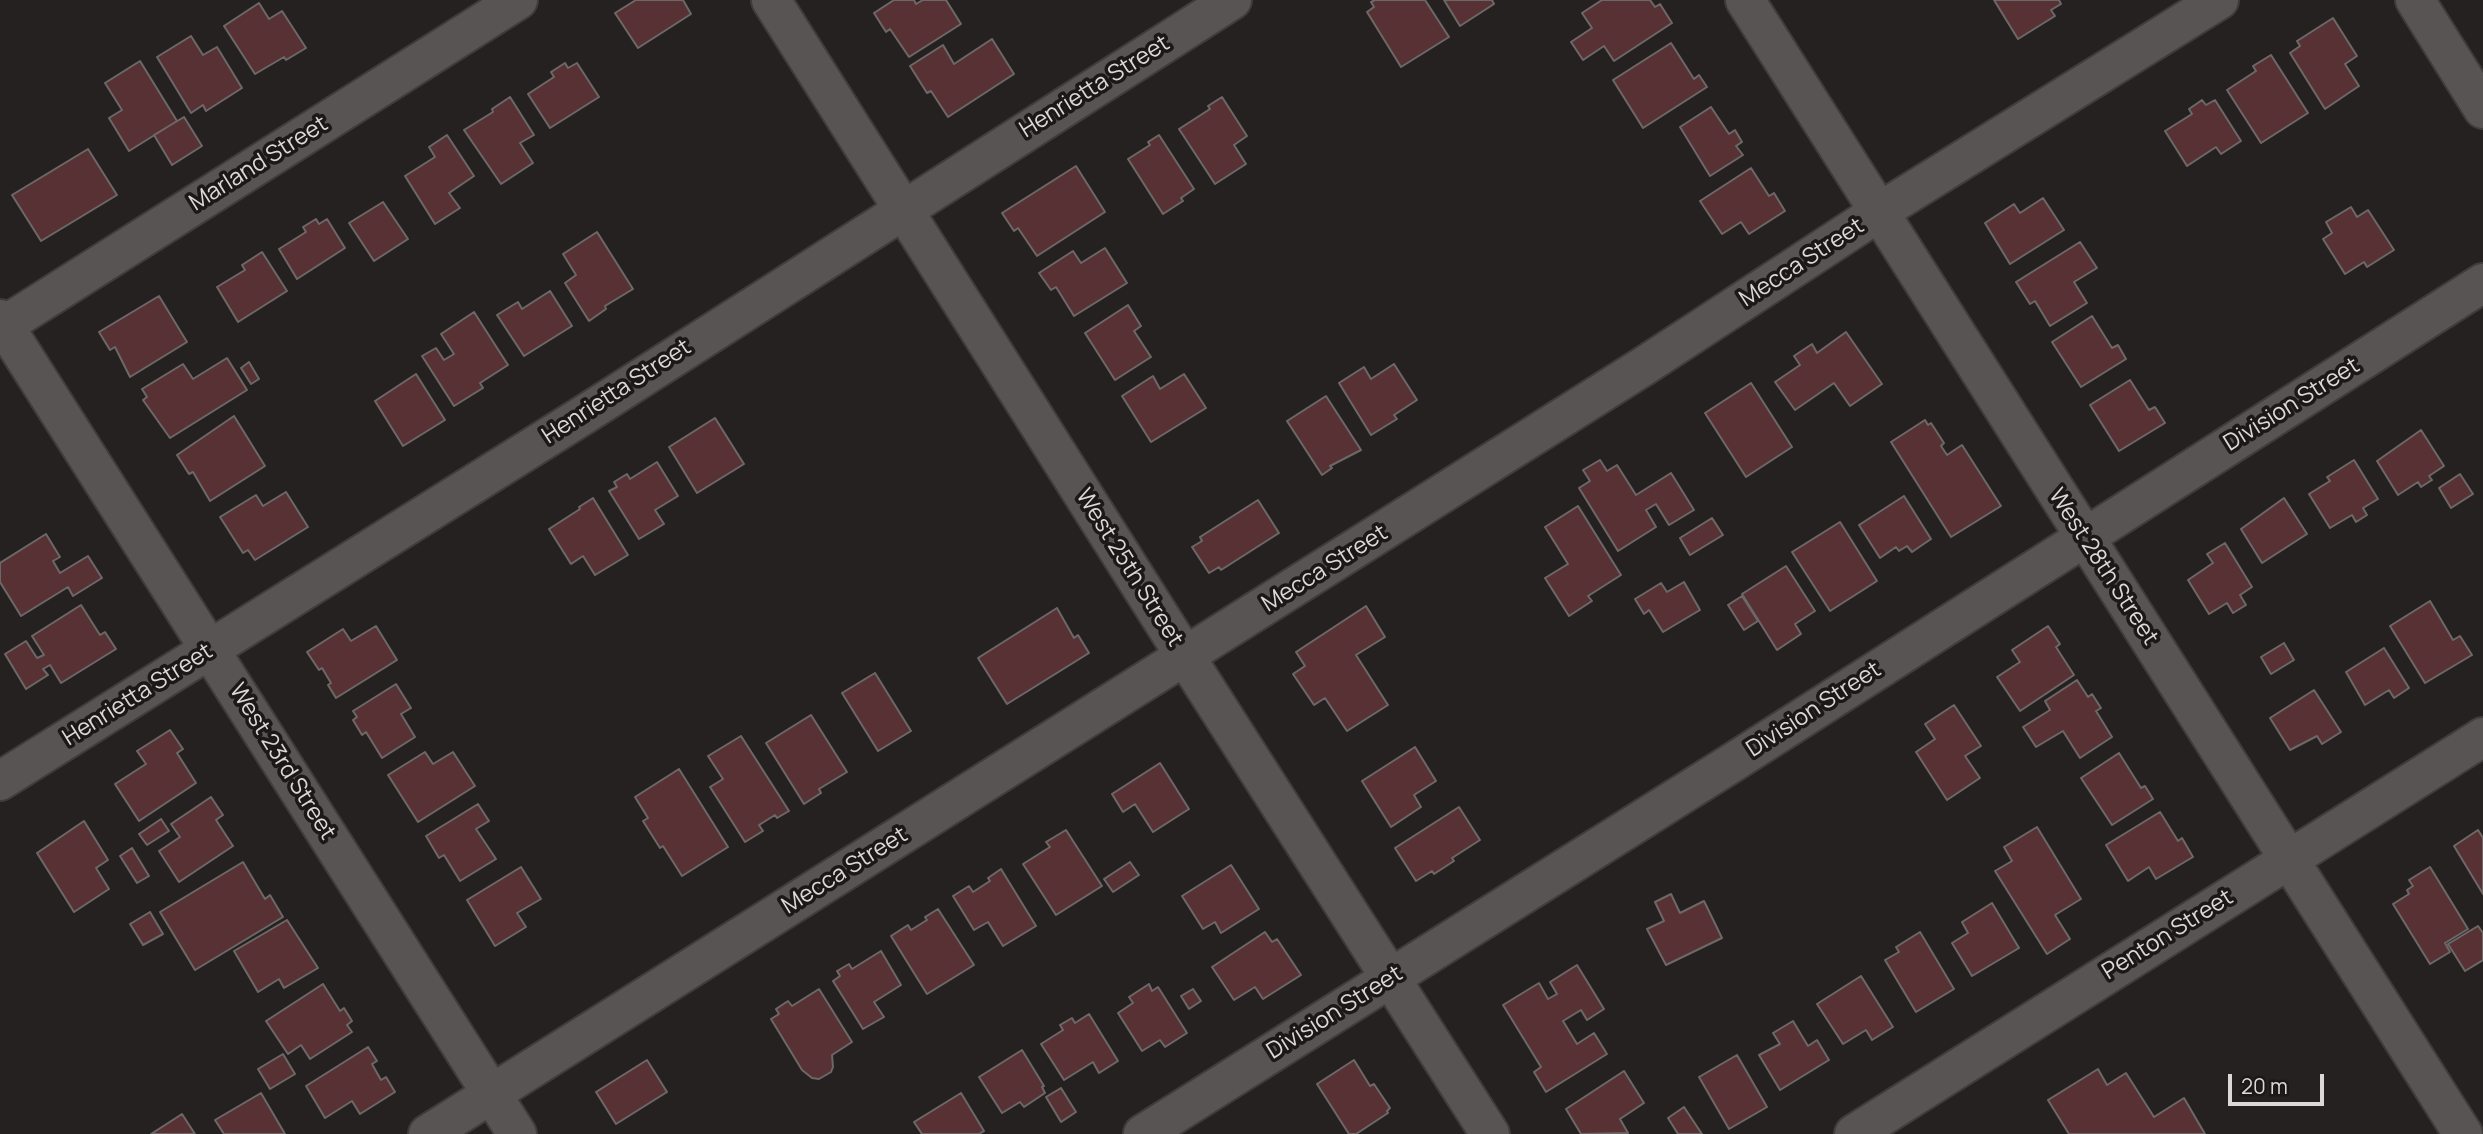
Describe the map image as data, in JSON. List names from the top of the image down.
{
  "streets": {
    "street": [
      "Henrietta Street",
      "Marland Street",
      "Mecca Street",
      "Division Street",
      "West 28th Street",
      "West 25th Street",
      "West 23rd Street",
      "Penton Street"
    ]
  },
  "crossings": [
    ["Henrietta Street", "West 25th Street"],
    ["Henrietta Street", "West 23rd Street"],
    ["Marland Street", "West 23rd Street"],
    ["Mecca Street", "West 28th Street"],
    ["Mecca Street", "West 25th Street"],
    ["Mecca Street", "West 23rd Street"],
    ["Division Street", "West 28th Street"],
    ["Division Street", "West 25th Street"],
    ["West 28th Street", "Penton Street"]
  ],
  "scale_bar": "20 m"
}
